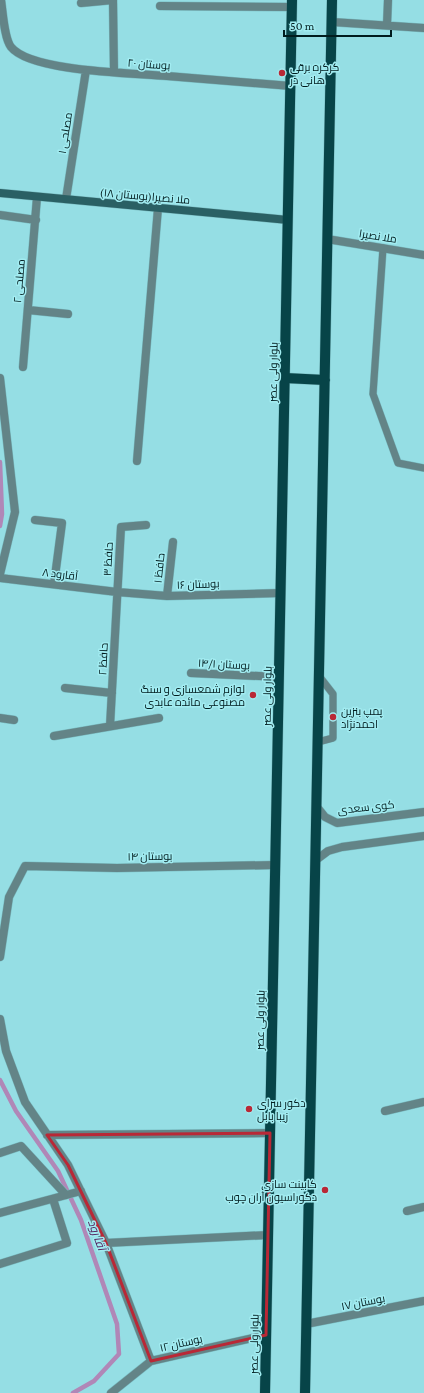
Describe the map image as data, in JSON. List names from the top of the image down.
{
  "streets": {
    "main road": ["بلوار ولی عصر"],
    "street": [
      "بوستان ۲۰",
      "مصلحی ۱",
      "ملا نصیرا(بوستان ۱۸)",
      "ملا نصیرا",
      "مصلحی ۲",
      "حافظ ۳",
      "حافظ ۱",
      "آقارود ۸",
      "بوستان ۱۶",
      "حافظ ۲",
      "بوستان ۱۴/۱",
      "کوی سعدی",
      "بوستان ۱۴",
      "بوستان ۱۷",
      "بوستان ۱۲"
    ]
  },
  "crossings": [
    ["بوستان ۲۰", "مصلحی ۱"],
    ["بوستان ۲۰", "بلوار ولی عصر"],
    ["مصلحی ۱", "ملا نصیرا(بوستان ۱۸)"],
    ["ملا نصیرا(بوستان ۱۸)", "مصلحی ۲"],
    ["ملا نصیرا(بوستان ۱۸)", "بلوار ولی عصر"],
    ["بلوار ولی عصر", "بوستان ۱۶"],
    ["بلوار ولی عصر", "بوستان ۱۴/۱"],
    ["بلوار ولی عصر", "بوستان ۱۴"],
    ["بلوار ولی عصر", "بوستان ۱۲"],
    ["حافظ ۳", "آقارود ۸"],
    ["حافظ ۳", "بوستان ۱۶"],
    ["حافظ ۳", "حافظ ۲"],
    ["حافظ ۱", "بوستان ۱۶"],
    ["آقارود ۸", "بوستان ۱۶"],
    ["آقارود ۸", "حافظ ۲"],
    ["بوستان ۱۶", "حافظ ۲"]
  ],
  "water": ["آقا رود"],
  "places": [
    "کرکره برقی هانی در",
    "لوازم شمعسازی و سنگ مصنوعی مائده عابدی",
    "پمپ بنزین احمدنژاد",
    "دکور سرای زیبا بابل",
    "کابینت سازی دکوراسیون آران چوب"
  ],
  "scale_bar": "50 m"
}
